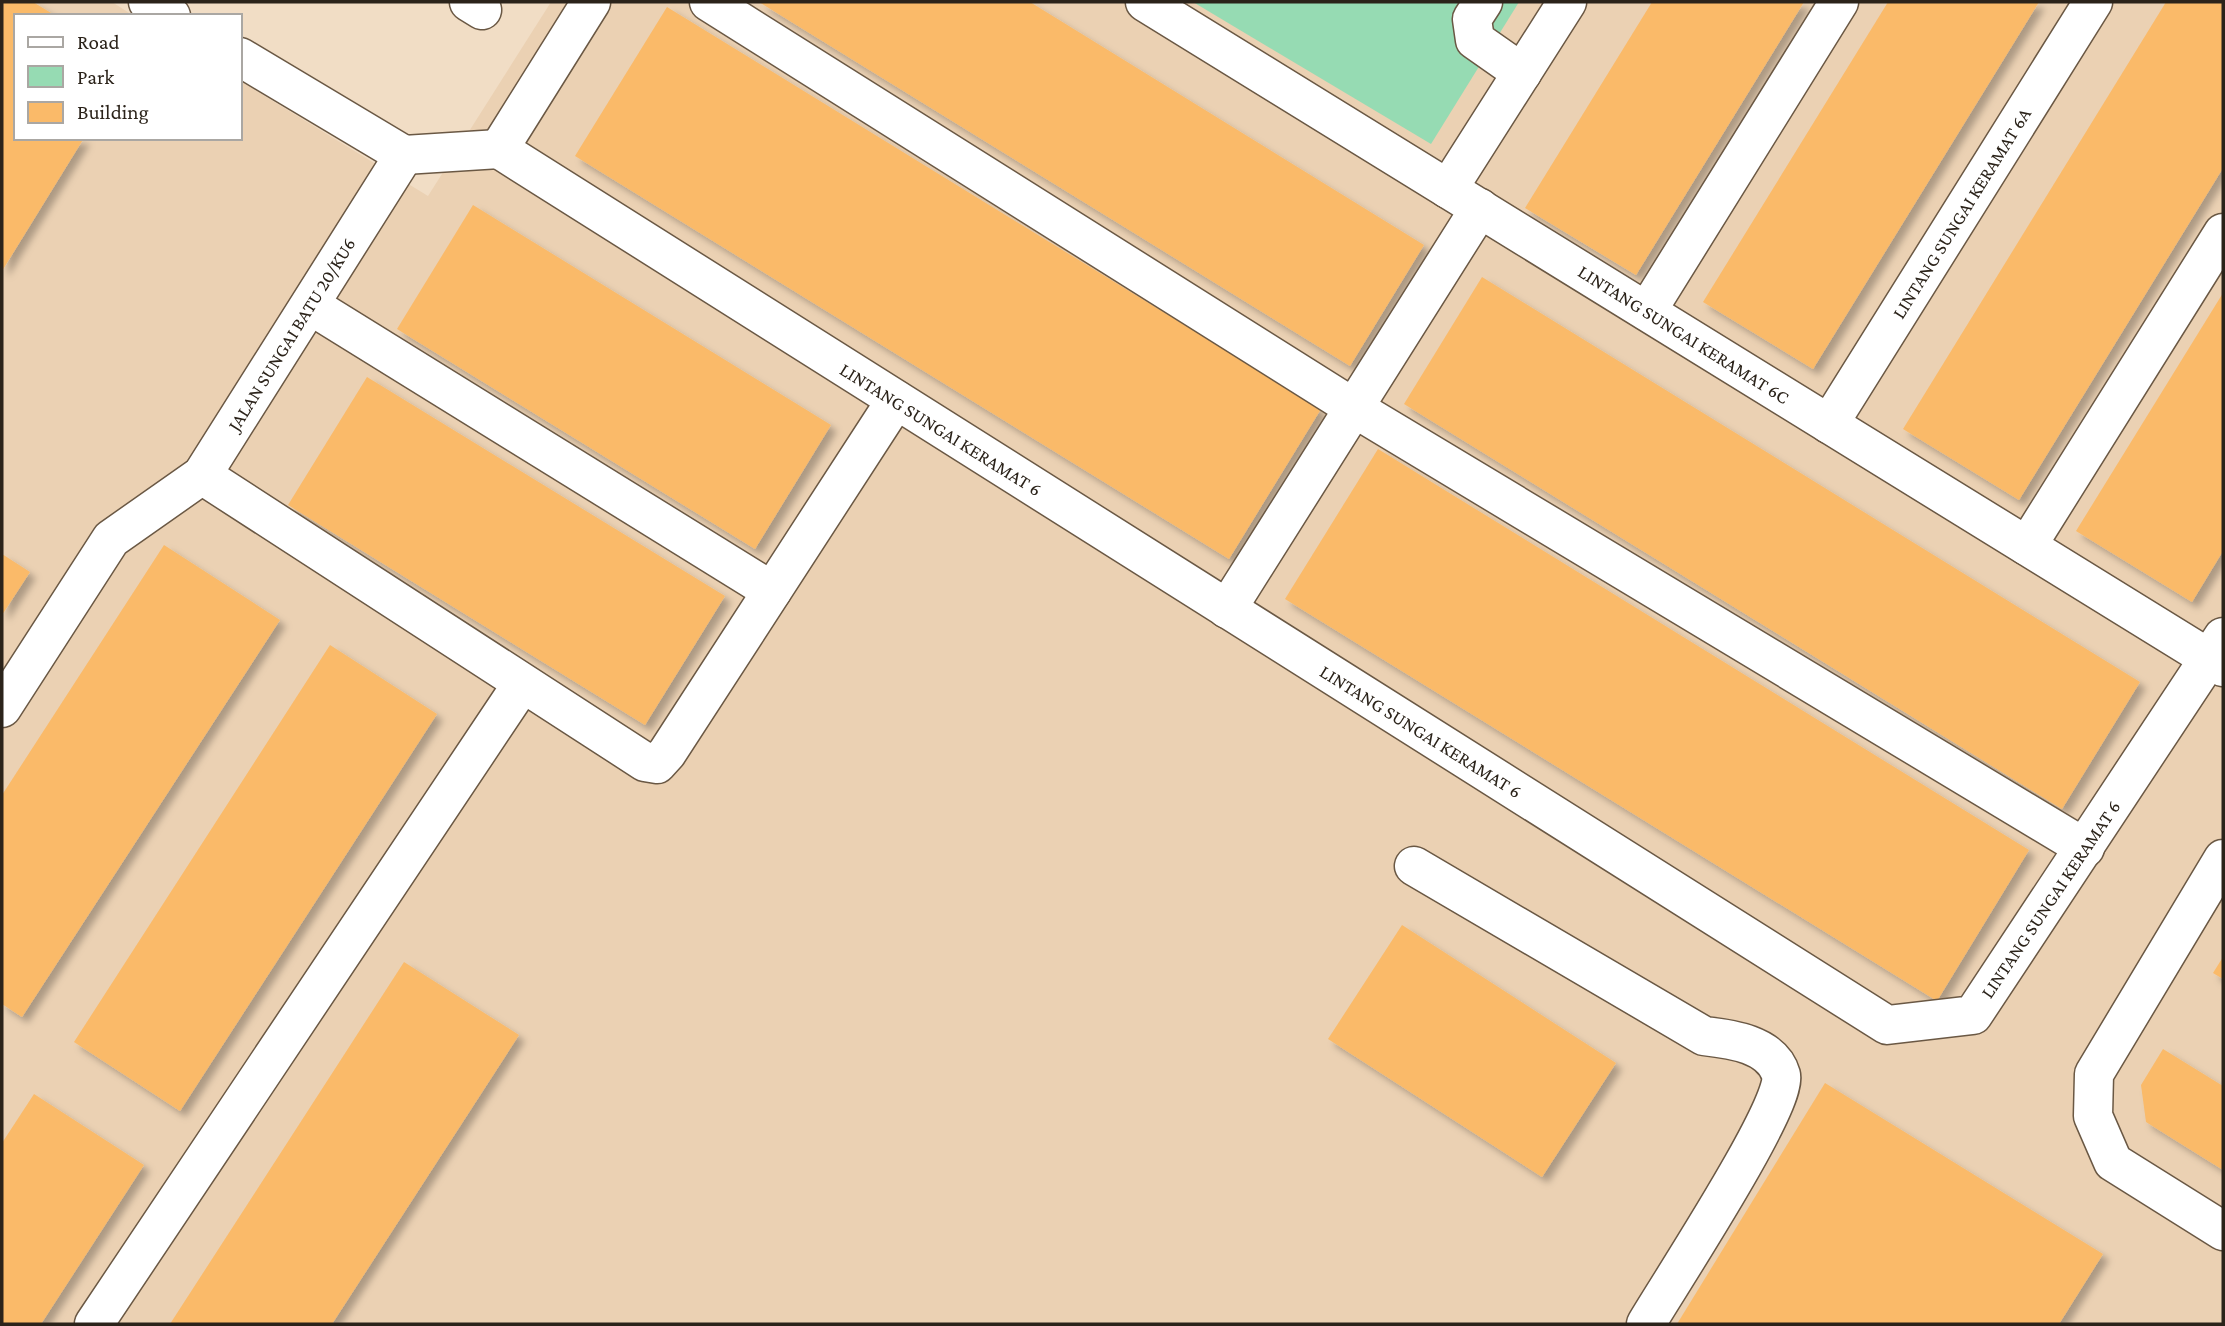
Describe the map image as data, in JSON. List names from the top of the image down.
{
  "streets": {
    "street": [
      "LINTANG SUNGAI KERAMAT 6A",
      "JALAN SUNGAI BATU 20/KU6",
      "LINTANG SUNGAI KERAMAT 6C",
      "LINTANG SUNGAI KERAMAT 6"
    ]
  },
  "crossings": [
    ["LINTANG SUNGAI KERAMAT 6A", "LINTANG SUNGAI KERAMAT 6C"],
    ["LINTANG SUNGAI KERAMAT 6C", "LINTANG SUNGAI KERAMAT 6"]
  ],
  "legend": ["Road", "Park", "Building"]
}
